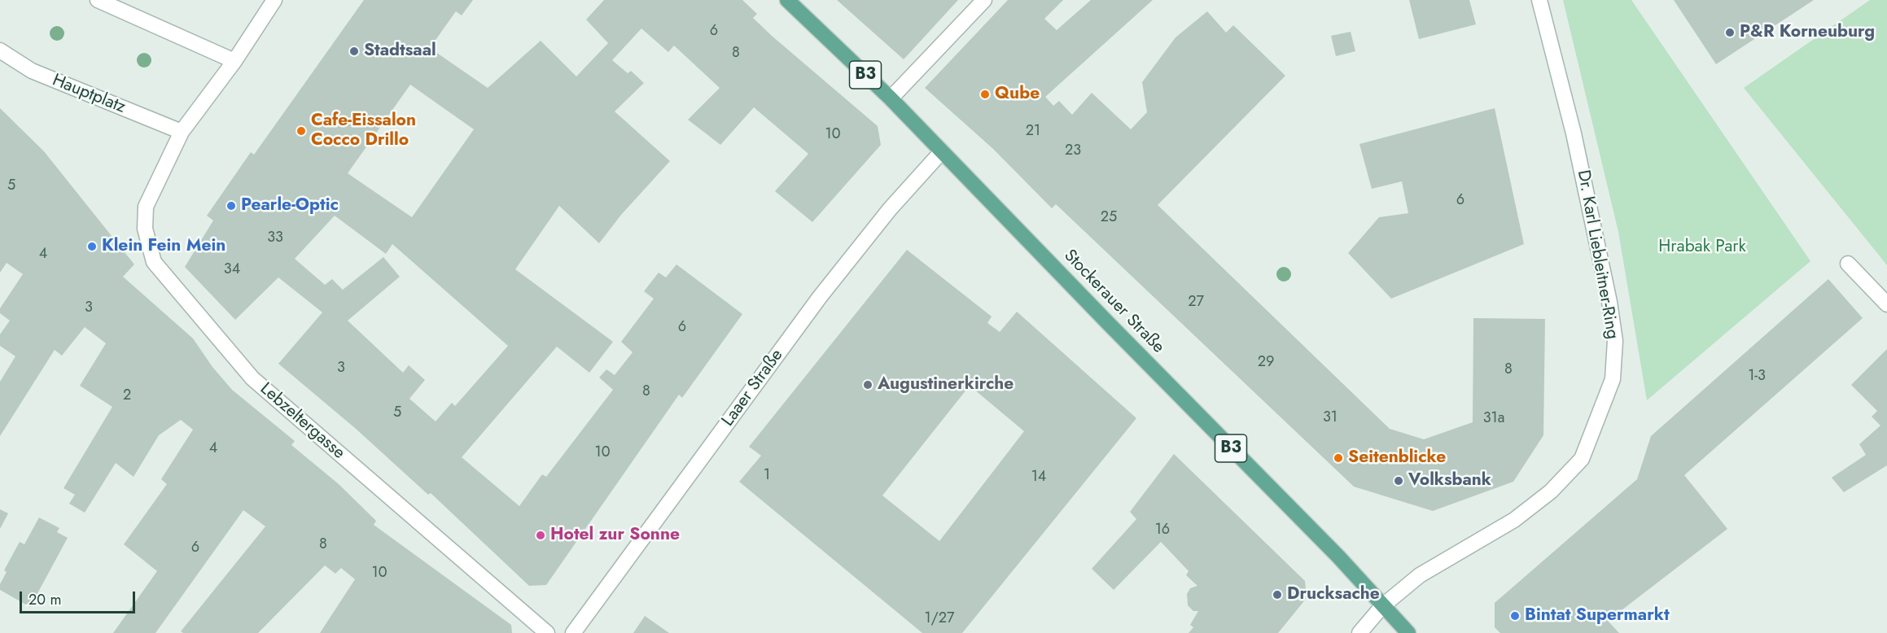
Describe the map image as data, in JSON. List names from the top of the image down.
{
  "streets": {
    "main road": ["B3", "Stockerauer Straße"],
    "street": [
      "Hauptplatz",
      "Dr. Karl Liebleitner-Ring",
      "Laaer Straße",
      "Lebzeltergasse"
    ]
  },
  "crossings": [
    ["Hauptplatz", "Lebzeltergasse"],
    ["Dr. Karl Liebleitner-Ring", "Stockerauer Straße"],
    ["Stockerauer Straße", "Laaer Straße"]
  ],
  "parks": ["Hrabak Park"],
  "places": [
    "P&R Korneuburg",
    "Stadtsaal",
    "Qube",
    "Cafe-Eissalon Cocco Drillo",
    "Pearle-Optic",
    "Klein Fein Mein",
    "Augustinerkirche",
    "Seitenblicke",
    "Volksbank",
    "Hotel zur Sonne",
    "Drucksache",
    "Bintat Supermarkt"
  ],
  "house_numbers": [
    "6",
    "8",
    "21",
    "10",
    "23",
    "5",
    "6",
    "25",
    "33",
    "4",
    "34",
    "27",
    "3",
    "6",
    "29",
    "3",
    "8",
    "1-3",
    "8",
    "2",
    "5",
    "31",
    "31a",
    "4",
    "10",
    "1",
    "14",
    "16",
    "8",
    "6",
    "10",
    "1/27"
  ],
  "scale_bar": "20 m"
}
